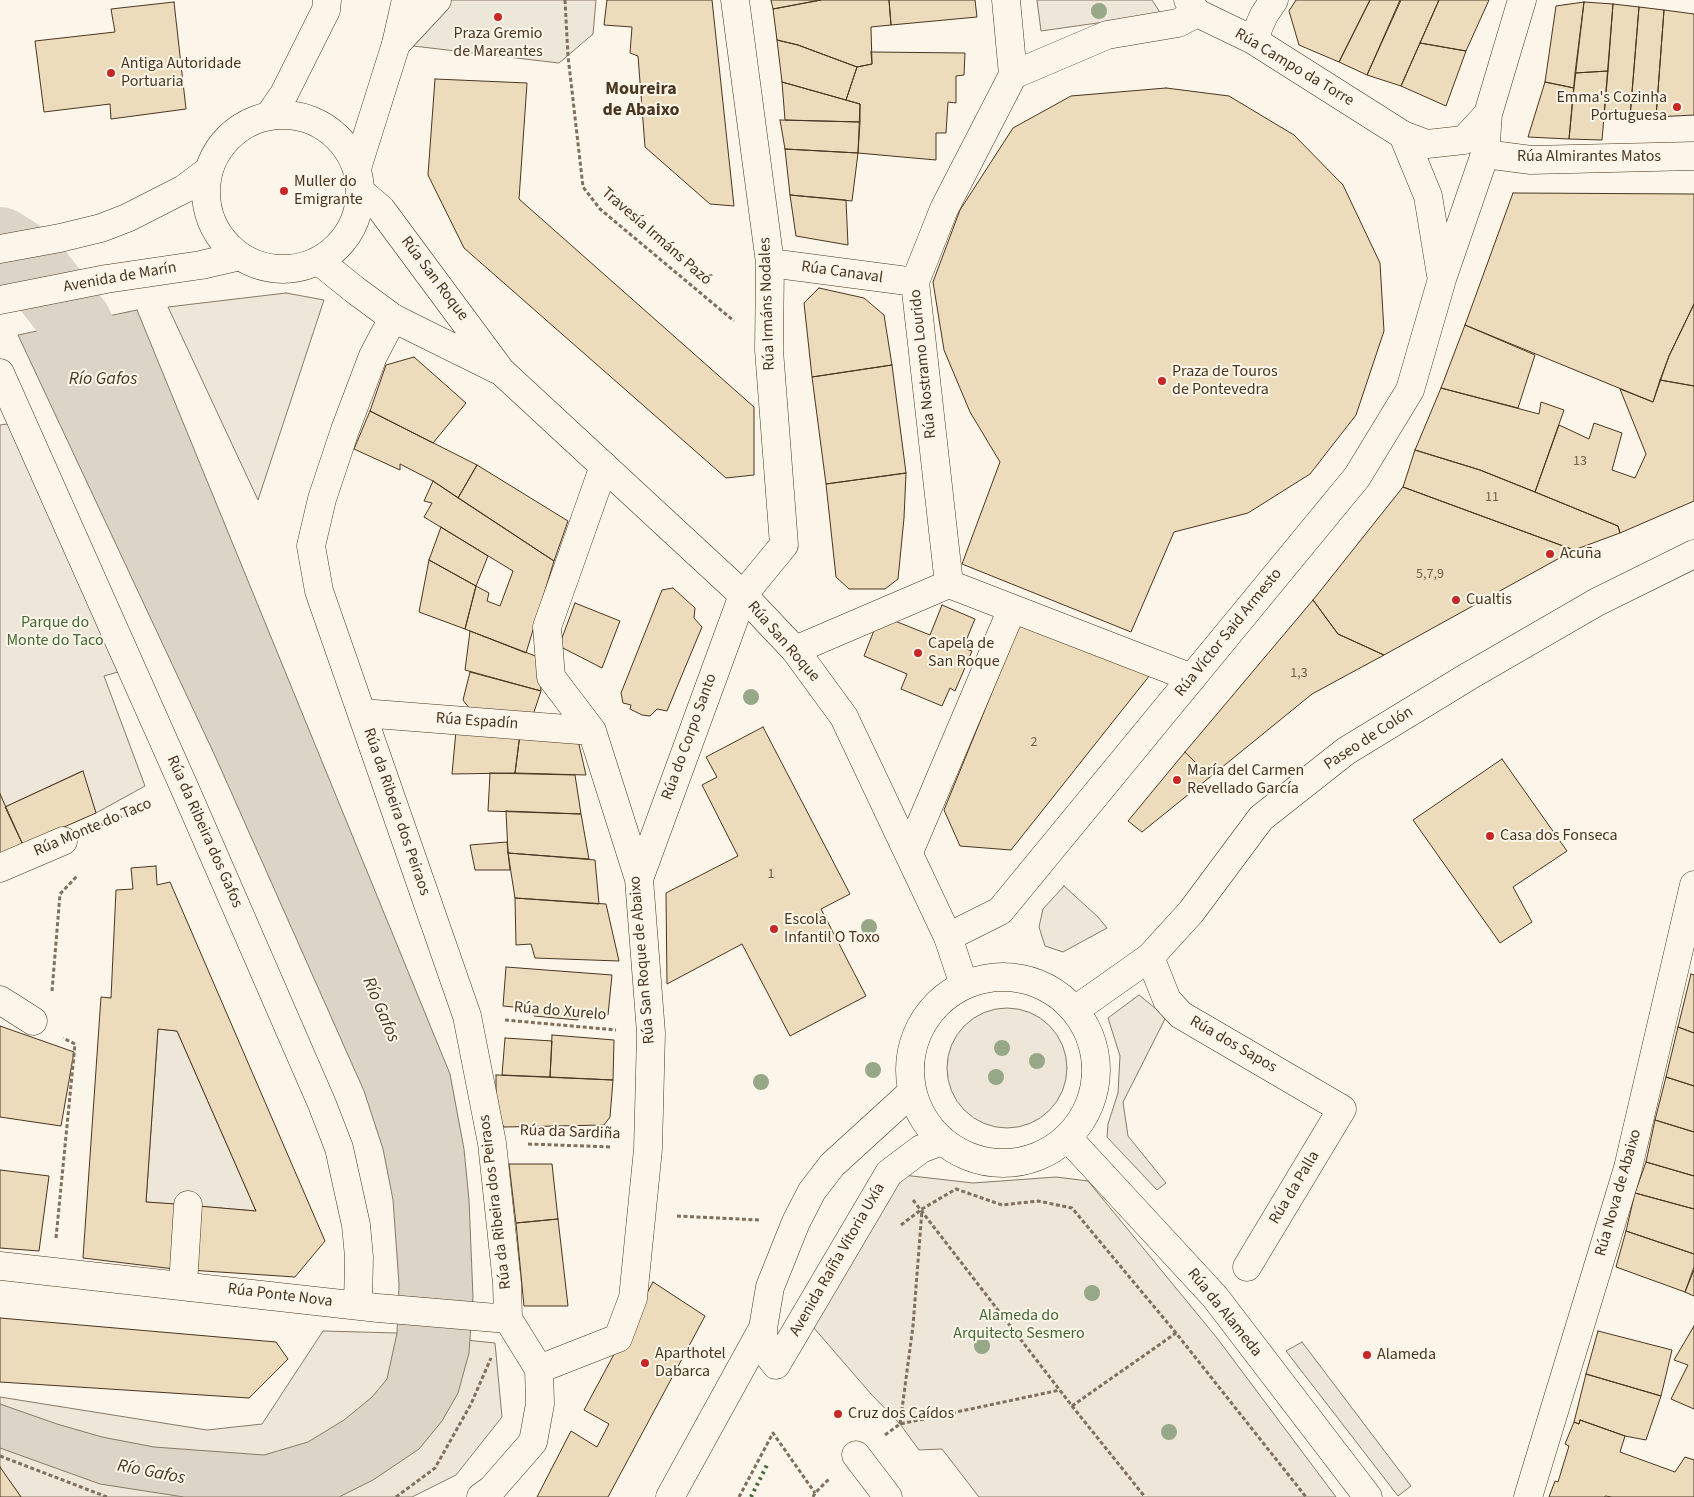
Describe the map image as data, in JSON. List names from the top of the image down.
{
  "streets": {
    "main road": [
      "Rúa Campo da Torre",
      "Rúa Almirantes Matos",
      "Rúa Canaval",
      "Avenida de Marín",
      "Rúa San Roque",
      "Rúa Irmáns Nodales",
      "Rúa Nostramo Lourido",
      "Rúa Víctor Said Armesto",
      "Rúa Espadín",
      "Rúa do Corpo Santo",
      "Paseo de Colón",
      "Rúa da Ribeira dos Peiraos",
      "Rúa Monte do Taco",
      "Rúa da Ribeira dos Gafos",
      "Rúa San Roque de Abaixo",
      "Rúa dos Sapos",
      "Rúa da Palla",
      "Rúa Nova de Abaixo",
      "Avenida Raíña Vitoria Uxía",
      "Rúa Ponte Nova",
      "Rúa da Alameda"
    ],
    "path": ["Travesía Irmáns Pazó", "Rúa do Xurelo", "Rúa da Sardiña"]
  },
  "crossings": [
    ["Rúa Campo da Torre", "Rúa Víctor Said Armesto"],
    ["Rúa Almirantes Matos", "Rúa Víctor Said Armesto"],
    ["Travesía Irmáns Pazó", "Rúa Irmáns Nodales"],
    ["Rúa Canaval", "Rúa Irmáns Nodales"],
    ["Rúa Canaval", "Rúa Nostramo Lourido"],
    ["Avenida de Marín", "Rúa San Roque"],
    ["Rúa San Roque", "Rúa Irmáns Nodales"],
    ["Rúa San Roque", "Rúa Víctor Said Armesto"],
    ["Rúa San Roque", "Rúa do Corpo Santo"],
    ["Rúa San Roque", "Rúa da Ribeira dos Peiraos"],
    ["Rúa San Roque", "Rúa San Roque de Abaixo"],
    ["Rúa Irmáns Nodales", "Rúa do Corpo Santo"],
    ["Rúa Espadín", "Rúa da Ribeira dos Peiraos"],
    ["Rúa Espadín", "Rúa San Roque de Abaixo"],
    ["Rúa do Corpo Santo", "Rúa San Roque de Abaixo"],
    ["Paseo de Colón", "Rúa dos Sapos"],
    ["Rúa da Ribeira dos Peiraos", "Rúa do Xurelo"],
    ["Rúa da Ribeira dos Peiraos", "Rúa da Sardiña"],
    ["Rúa da Ribeira dos Peiraos", "Rúa Ponte Nova"],
    ["Rúa Monte do Taco", "Rúa da Ribeira dos Gafos"],
    ["Rúa da Ribeira dos Gafos", "Rúa Ponte Nova"],
    ["Rúa San Roque de Abaixo", "Rúa do Xurelo"],
    ["Rúa San Roque de Abaixo", "Rúa da Sardiña"],
    ["Rúa dos Sapos", "Rúa da Palla"]
  ],
  "districts": ["Moureira de Abaixo"],
  "water": ["Río Gafos"],
  "parks": ["Parque do Monte do Taco", "Alameda do Arquitecto Sesmero"],
  "places": [
    "Praza Gremio de Mareantes",
    "Antiga Autoridade Portuaria",
    "Emma's Cozinha Portuguesa",
    "Muller do Emigrante",
    "Praza de Touros de Pontevedra",
    "Acuña",
    "Cualtis",
    "Capela de San Roque",
    "María del Carmen Revellado García",
    "Casa dos Fonseca",
    "Escola Infantil O Toxo",
    "Alameda",
    "Aparthotel Dabarca",
    "Cruz dos Caídos"
  ],
  "house_numbers": [
    "13",
    "11",
    "5,7,9",
    "1,3",
    "2",
    "1"
  ]
}
